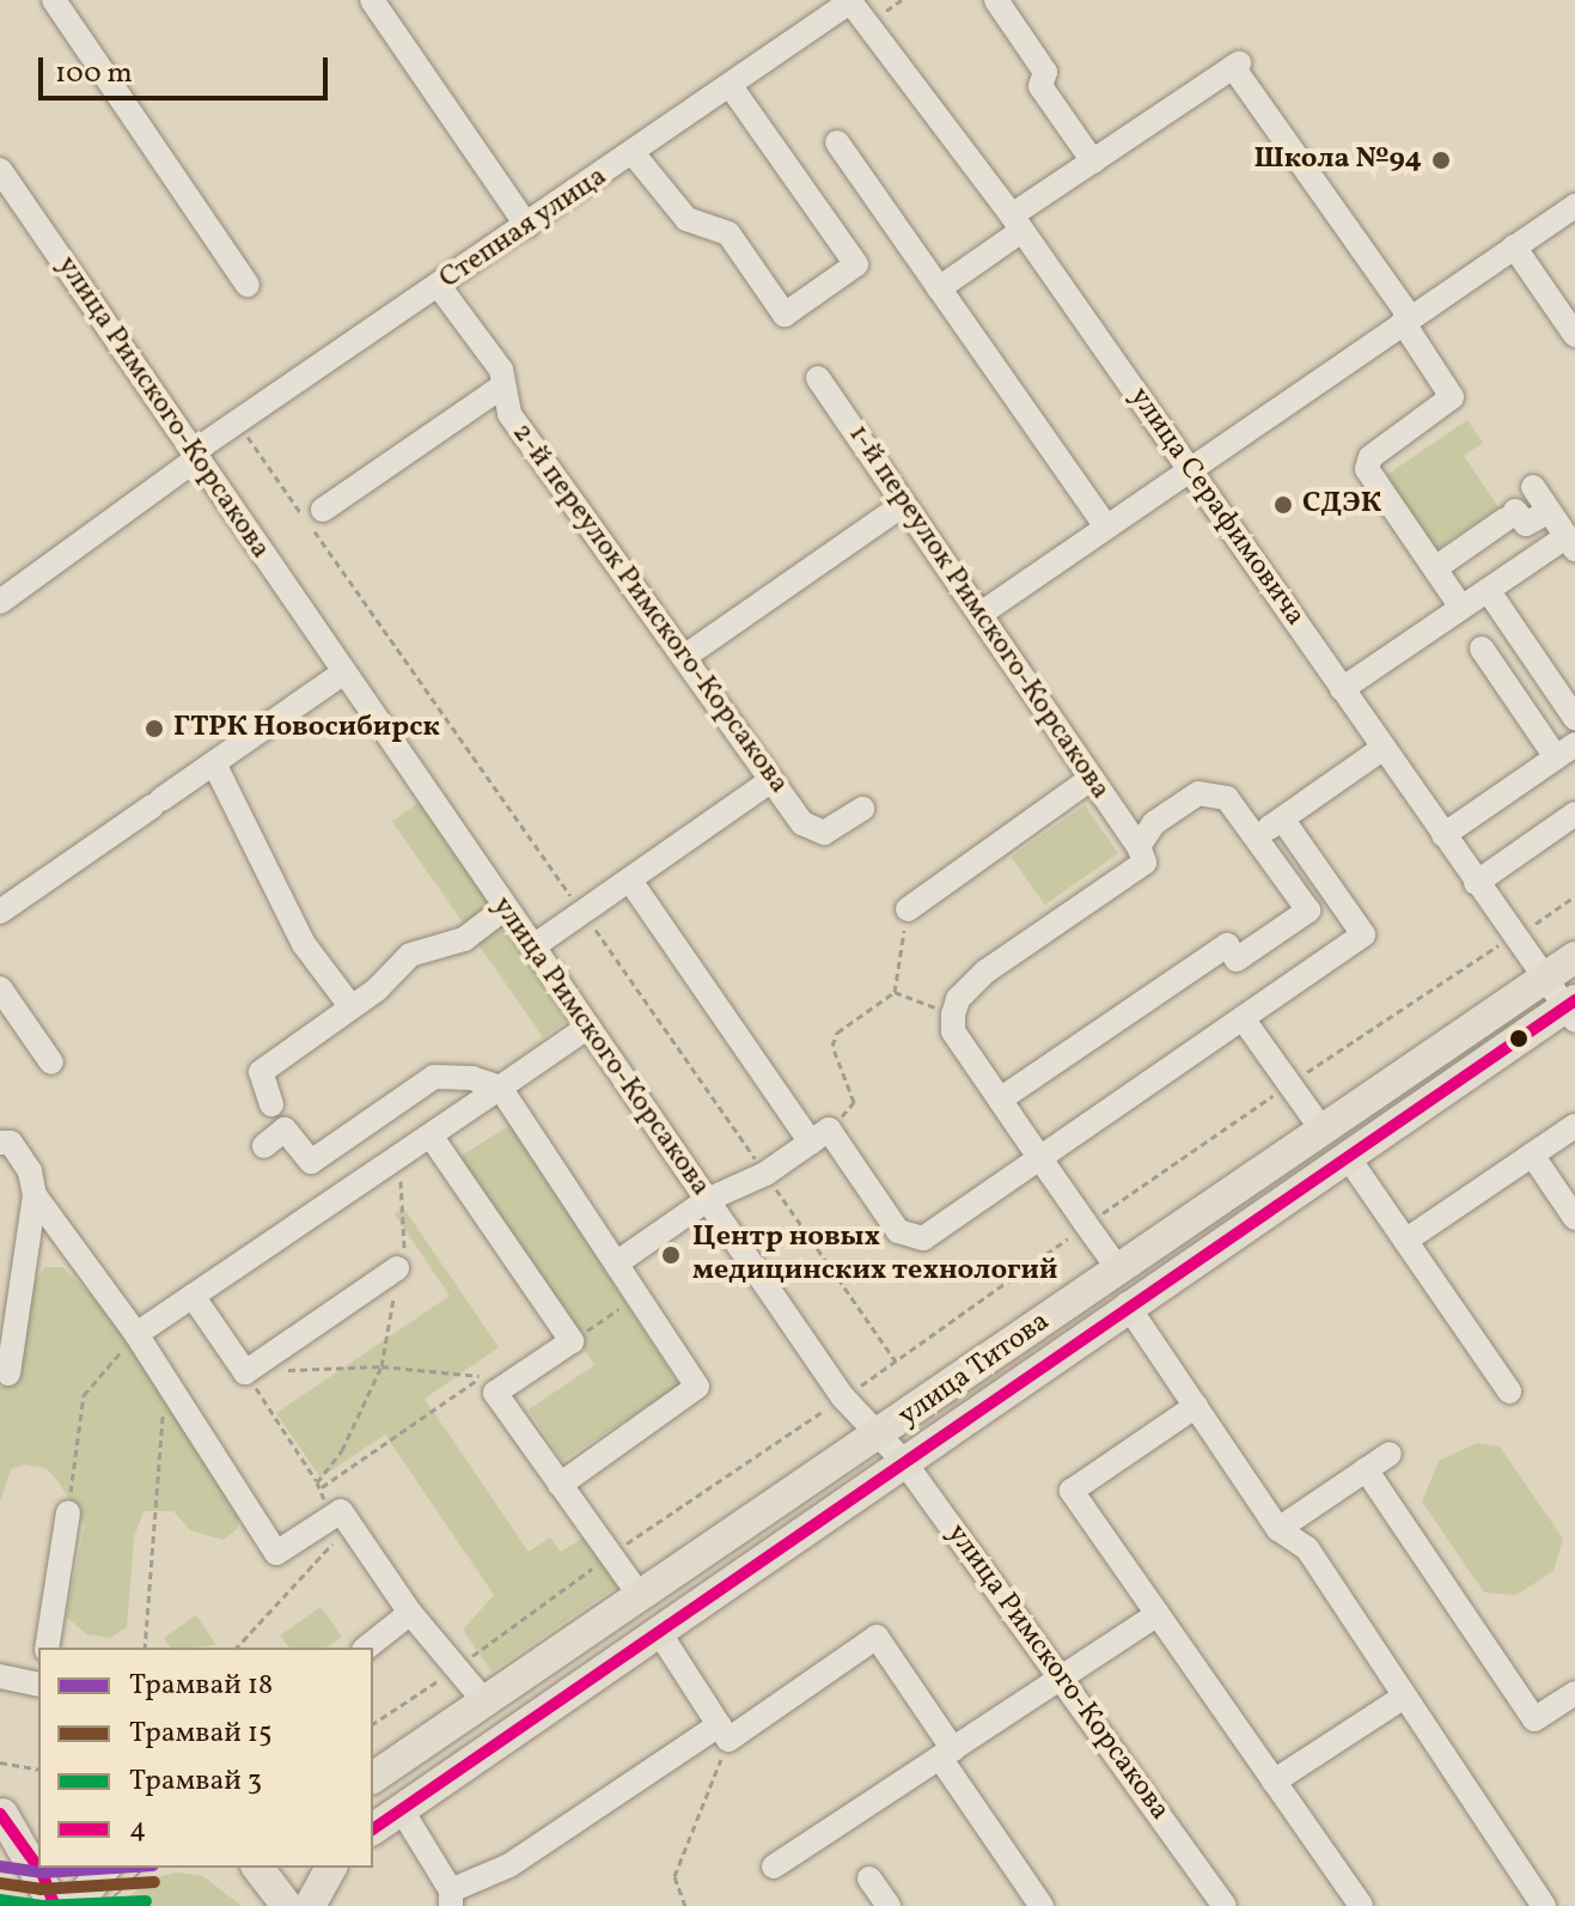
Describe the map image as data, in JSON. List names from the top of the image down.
{
  "streets": {
    "main road": ["улица Титова"],
    "street": [
      "Степная улица",
      "улица Римского-Корсакова",
      "улица Серафимовича",
      "2-й переулок Римского-Корсакова",
      "1-й переулок Римского-Корсакова"
    ]
  },
  "crossings": [
    ["Степная улица", "улица Римского-Корсакова"],
    ["Степная улица", "улица Серафимовича"],
    ["Степная улица", "2-й переулок Римского-Корсакова"],
    ["улица Римского-Корсакова", "улица Титова"],
    ["улица Серафимовича", "улица Титова"]
  ],
  "places": [
    "Школа №94",
    "СДЭК",
    "ГТРК Новосибирск",
    "Центр новых медицинских технологий"
  ],
  "lines": [
    "transit line 4",
    "tram line 18",
    "tram line 15",
    "tram line 3"
  ],
  "legend": [
    "Трамвай 18",
    "Трамвай 15",
    "Трамвай 3",
    "4"
  ],
  "scale_bar": "100 m"
}
